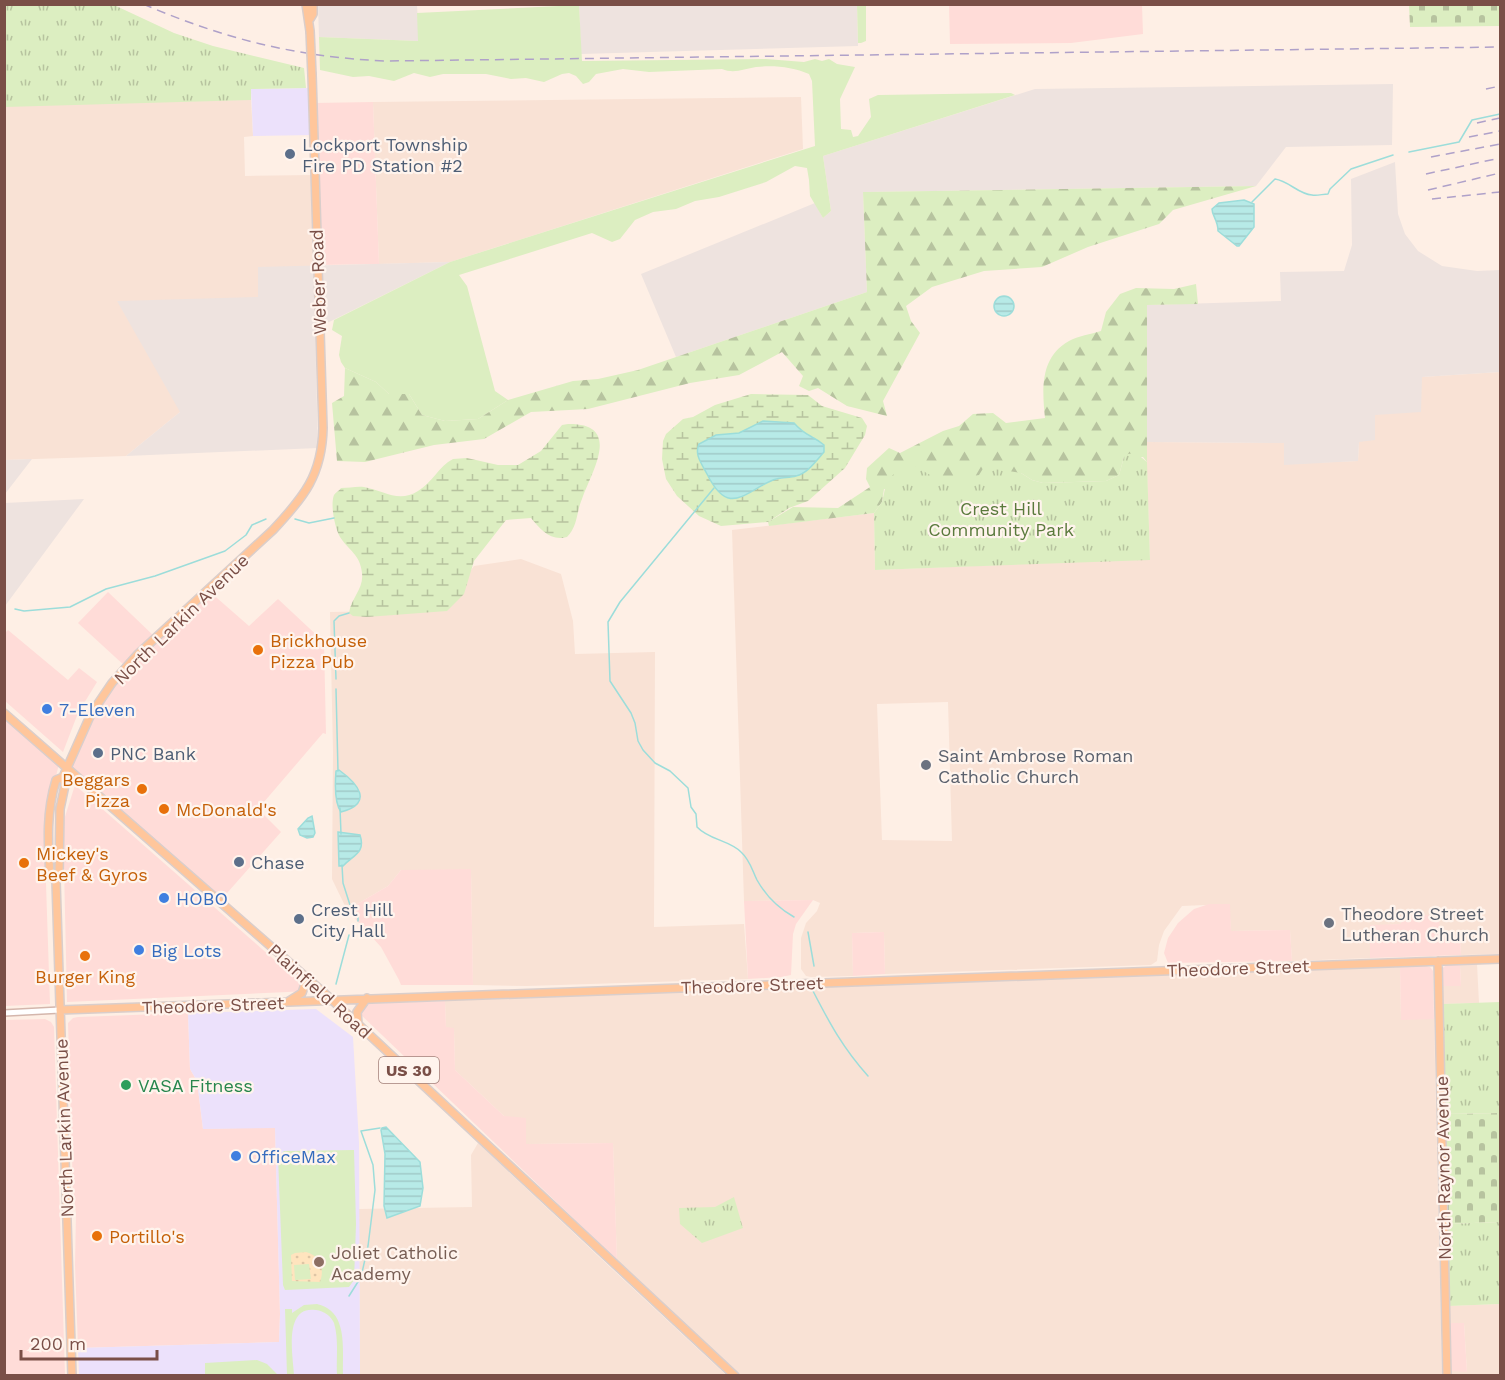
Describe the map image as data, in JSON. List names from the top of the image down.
{
  "streets": {
    "main road": [
      "Weber Road",
      "North Larkin Avenue",
      "Theodore Street",
      "Plainfield Road",
      "US 30",
      "North Raynor Avenue"
    ]
  },
  "crossings": [
    ["Weber Road", "North Larkin Avenue"],
    ["North Larkin Avenue", "Theodore Street"],
    ["North Larkin Avenue", "Plainfield Road"],
    ["Theodore Street", "Plainfield Road"],
    ["Theodore Street", "North Raynor Avenue"]
  ],
  "parks": ["Crest Hill Community Park"],
  "places": [
    "Lockport Township Fire PD Station #2",
    "Brickhouse Pizza Pub",
    "7-Eleven",
    "PNC Bank",
    "Saint Ambrose Roman Catholic Church",
    "Beggars Pizza",
    "McDonald's",
    "Chase",
    "Mickey's Beef & Gyros",
    "HOBO",
    "Crest Hill City Hall",
    "Theodore Street Lutheran Church",
    "Big Lots",
    "Burger King",
    "VASA Fitness",
    "OfficeMax",
    "Portillo's",
    "Joliet Catholic Academy"
  ],
  "scale_bar": "200 m"
}
